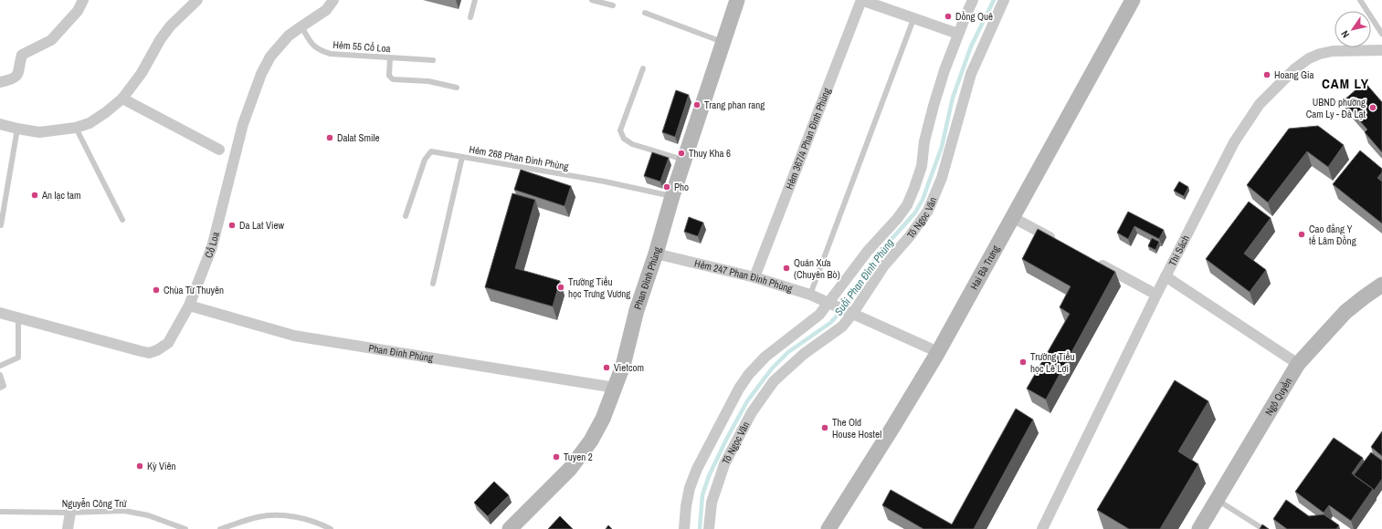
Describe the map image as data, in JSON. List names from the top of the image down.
{
  "streets": {
    "street": [
      "Hẻm 367/4 Phan Đình Phùng",
      "Tô Ngọc Vân",
      "Cổ Loa",
      "Thi Sách",
      "Hai Bà Trưng",
      "Hẻm 247 Phan Đình Phùng",
      "Phan Đình Phùng",
      "Phan Đinh Phùng",
      "Ngô Quyền"
    ],
    "lane": ["Hẻm 55 Cổ Loa", "Hẻm 268 Phan Đình Phùng", "Nguyễn Công Trứ"]
  },
  "crossings": [
    ["Hẻm 55 Cổ Loa", "Cổ Loa"],
    ["Hẻm 367/4 Phan Đình Phùng", "Hẻm 247 Phan Đình Phùng"],
    ["Hẻm 268 Phan Đình Phùng", "Phan Đình Phùng"],
    ["Tô Ngọc Vân", "Hẻm 247 Phan Đình Phùng"],
    ["Cổ Loa", "Phan Đinh Phùng"],
    ["Hai Bà Trưng", "Hẻm 247 Phan Đình Phùng"],
    ["Hẻm 247 Phan Đình Phùng", "Phan Đình Phùng"],
    ["Phan Đình Phùng", "Phan Đinh Phùng"]
  ],
  "districts": ["CAM LY"],
  "water": ["Suối Phan Đình Phùng"],
  "places": [
    "Dồng Quê",
    "Hoang Gia",
    "Trang phan rang",
    "UBND phường Cam Ly - Đà Lạt",
    "Dalat Smile",
    "Thuy Kha 6",
    "Pho",
    "An lạc tam",
    "Da Lat View",
    "Cao đẳng Y tế Lâm Đồng",
    "Quán Xưa (Chuyên Bò)",
    "Trường Tiểu học Trưng Vương",
    "Chùa Từ Thuyên",
    "Trường Tiểu học Lê Lợi",
    "Vietcom",
    "The Old House Hostel",
    "Tuyen 2",
    "Kỳ Viên"
  ],
  "north": "bottom left"
}
